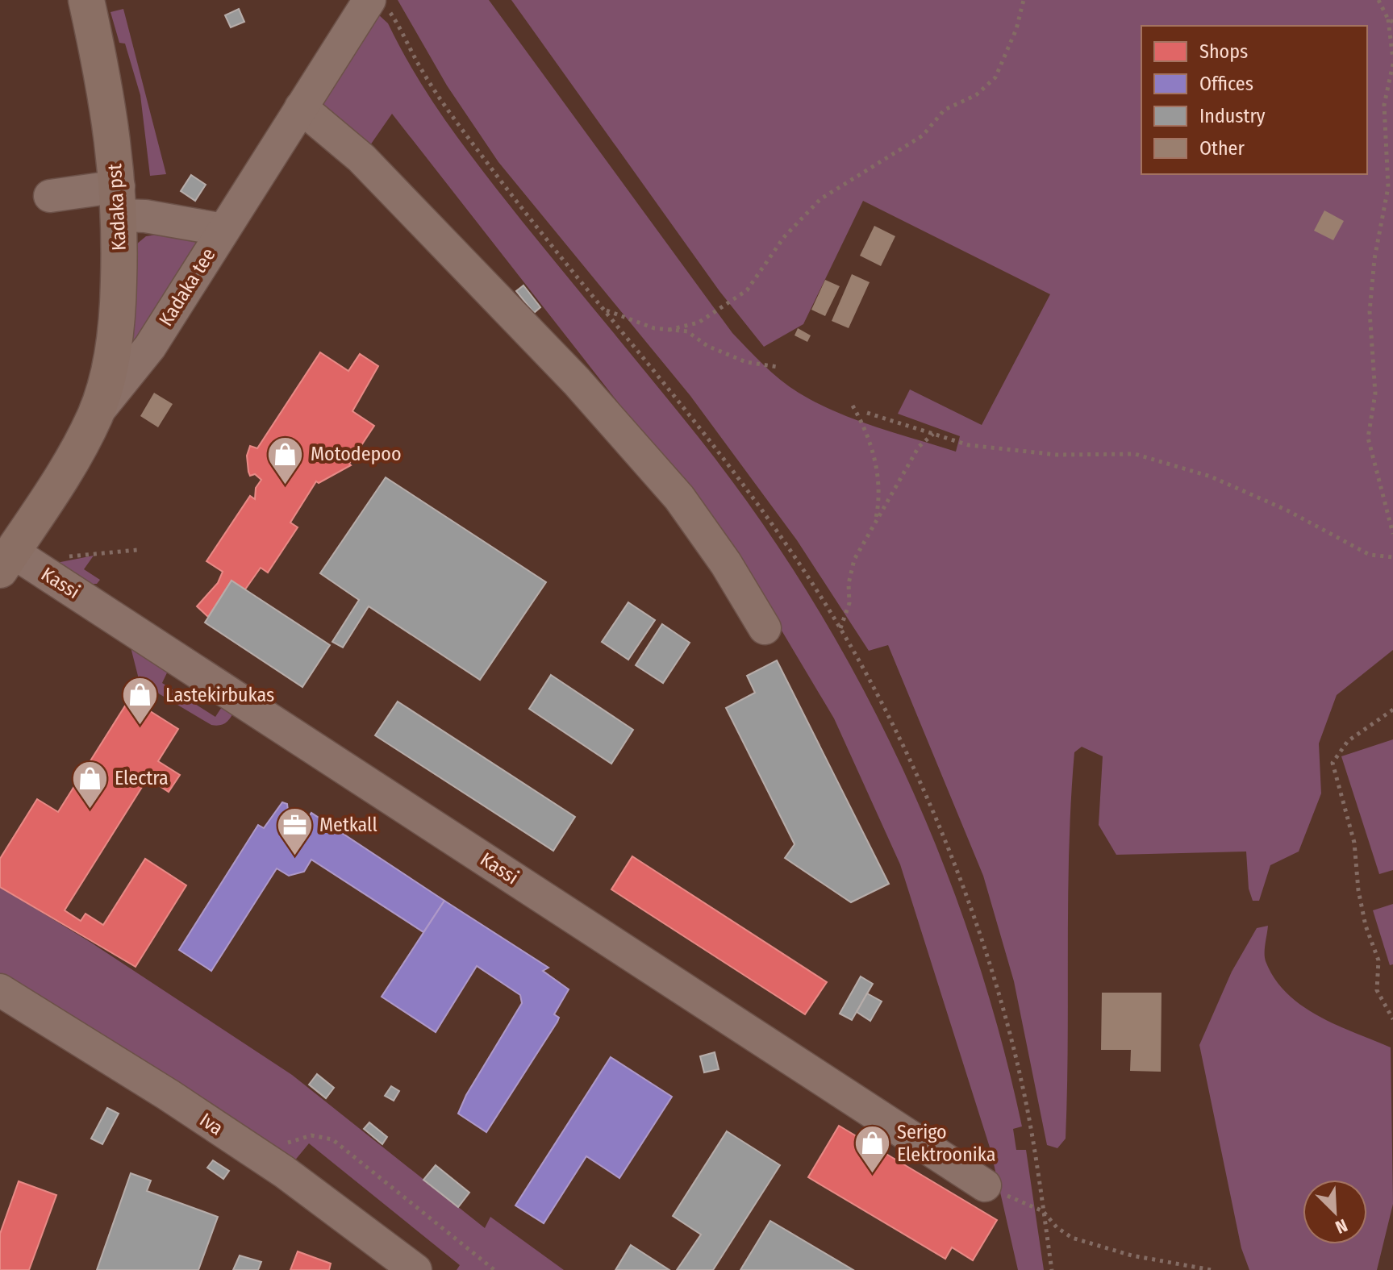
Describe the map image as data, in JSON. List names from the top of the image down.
{
  "streets": {
    "main road": ["Kadaka pst", "Kadaka tee"],
    "street": ["Kassi", "Iva"]
  },
  "crossings": [
    ["Kadaka pst", "Kadaka tee"],
    ["Kadaka tee", "Kassi"]
  ],
  "places": {
    "shop": [
      "Motodepoo",
      "Lastekirbukas",
      "Electra",
      "Serigo Elektroonika"
    ],
    "office": ["Metkall"]
  },
  "legend": [
    "Shops",
    "Offices",
    "Industry",
    "Other"
  ],
  "north": "bottom right"
}
